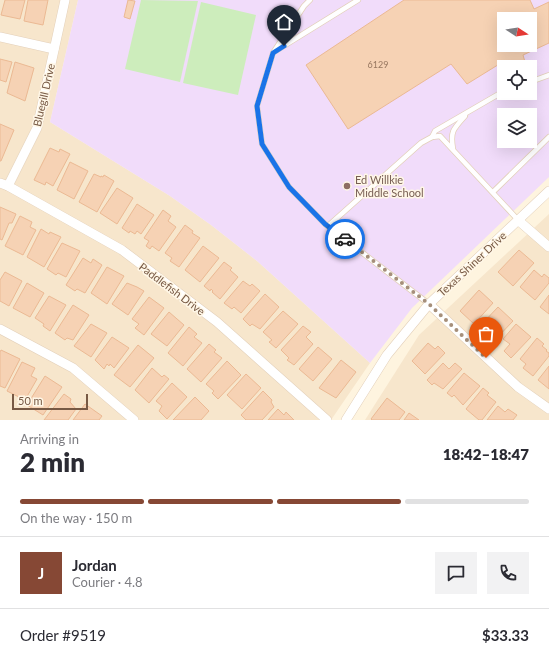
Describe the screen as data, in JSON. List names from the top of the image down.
{
  "streets": {
    "street": ["Bluegill Drive", "Texas Shiner Drive", "Paddlefish Drive"]
  },
  "crossings": [
    ["Bluegill Drive", "Paddlefish Drive"]
  ],
  "places": ["Ed Willkie Middle School"],
  "house_numbers": ["6129"],
  "scale_bar": "50 m",
  "north": "right",
  "page": {
    "scale": "50 m",
    "heading": ["2 min", "Arriving in", "18:42–18:47"],
    "panel": [
      "Jordan",
      "Courier · 4.8",
      "Order #9519",
      "$33.33"
    ],
    "bar": "On the way · 150 m",
    "round": "J"
  }
}
